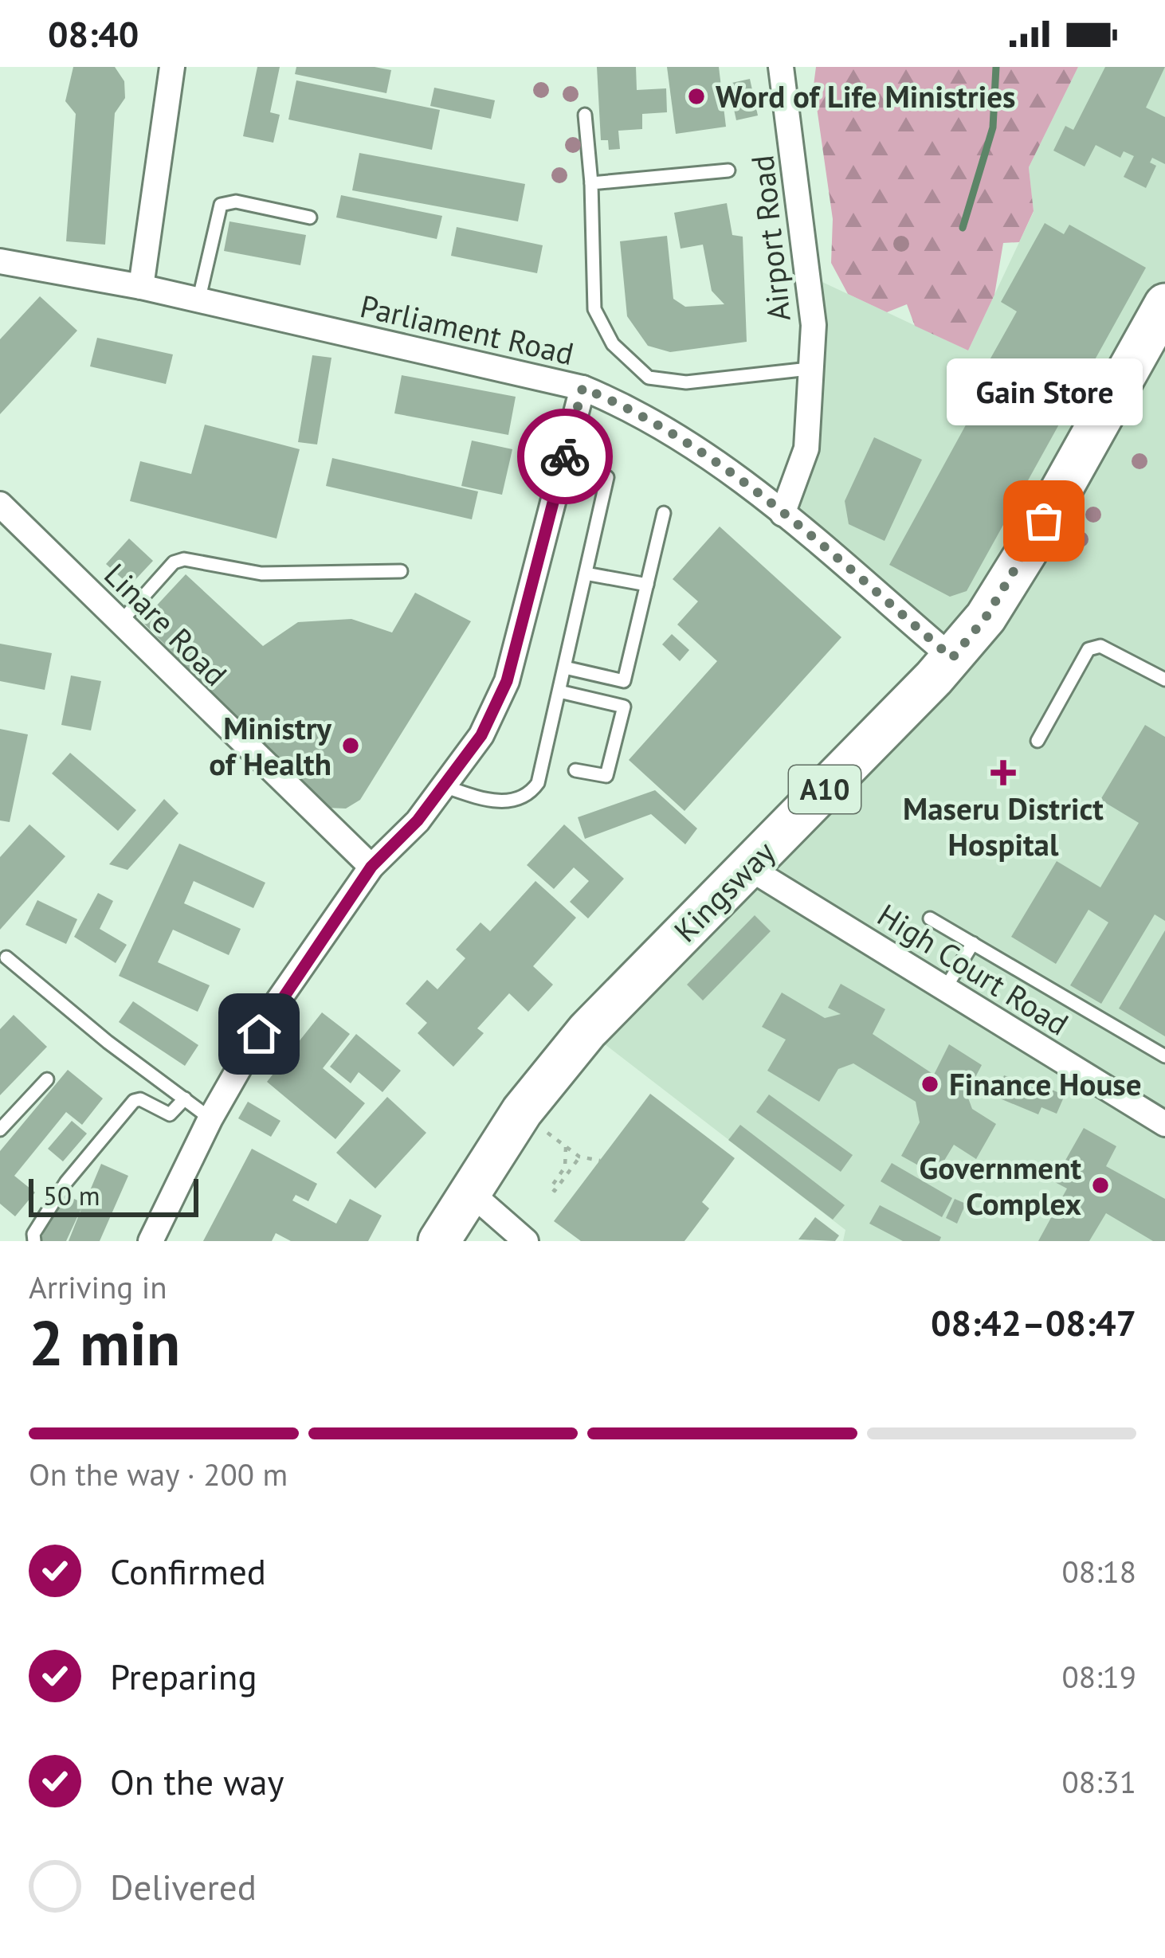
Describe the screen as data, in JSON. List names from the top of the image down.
{
  "streets": {
    "main road": ["A10", "Kingsway"],
    "street": [
      "Airport Road",
      "Parliament Road",
      "Linare Road",
      "High Court Road"
    ]
  },
  "crossings": [
    ["Airport Road", "Parliament Road"],
    ["Parliament Road", "Kingsway"],
    ["Kingsway", "High Court Road"]
  ],
  "places": {
    "other": [
      "Word of Life Ministries",
      "Gain Store",
      "Ministry of Health",
      "Finance House",
      "Government Complex"
    ],
    "health": ["Maseru District Hospital"]
  },
  "scale_bar": "50 m",
  "page": {
    "status": "08:40",
    "bubble": "Gain Store",
    "scale": "50 m",
    "heading": ["2 min", "Arriving in", "08:42–08:47"],
    "bar": "On the way · 200 m",
    "list": [
      ["Confirmed", "08:18"],
      ["Preparing", "08:19"],
      ["On the way", "08:31"],
      "Delivered"
    ]
  }
}
